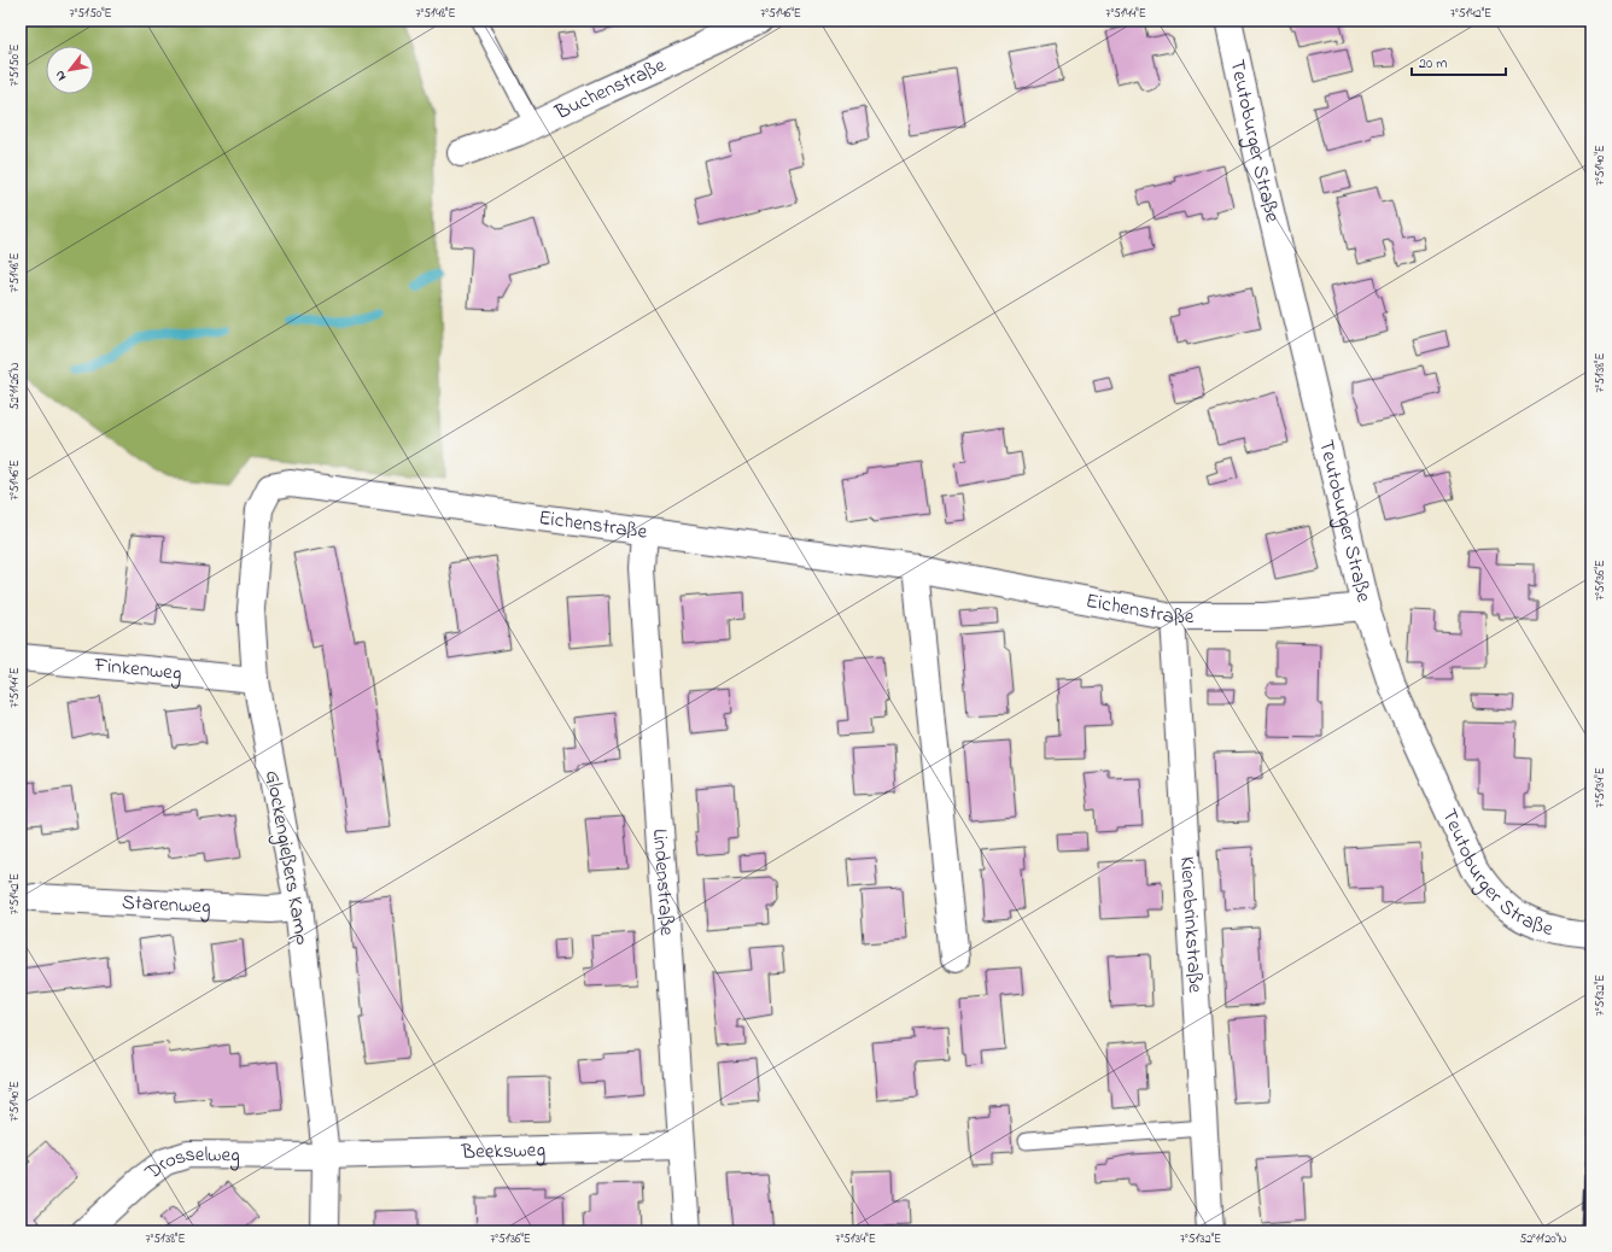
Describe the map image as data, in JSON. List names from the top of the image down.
{
  "streets": {
    "street": [
      "Buchenstraße",
      "Teutoburger Straße",
      "Eichenstraße",
      "Finkenweg",
      "Glockengießers Kamp",
      "Lindenstraße",
      "Starenweg",
      "Kienebrinkstraße",
      "Beeksweg",
      "Drosselweg"
    ]
  },
  "crossings": [
    ["Teutoburger Straße", "Eichenstraße"],
    ["Eichenstraße", "Glockengießers Kamp"],
    ["Eichenstraße", "Lindenstraße"],
    ["Eichenstraße", "Kienebrinkstraße"],
    ["Finkenweg", "Glockengießers Kamp"],
    ["Glockengießers Kamp", "Starenweg"],
    ["Glockengießers Kamp", "Beeksweg"],
    ["Glockengießers Kamp", "Drosselweg"],
    ["Lindenstraße", "Beeksweg"],
    ["Beeksweg", "Drosselweg"]
  ],
  "scale_bar": "20 m",
  "north": "bottom left",
  "coordinates": [
    "7°51'50\"E",
    "7°51'48\"E",
    "7°51'46\"E",
    "7°51'44\"E",
    "7°51'42\"E",
    "7°51'40\"E",
    "7°51'38\"E",
    "52°11'26\"N",
    "7°51'36\"E",
    "7°51'34\"E",
    "7°51'32\"E",
    "52°11'20\"N"
  ]
}
